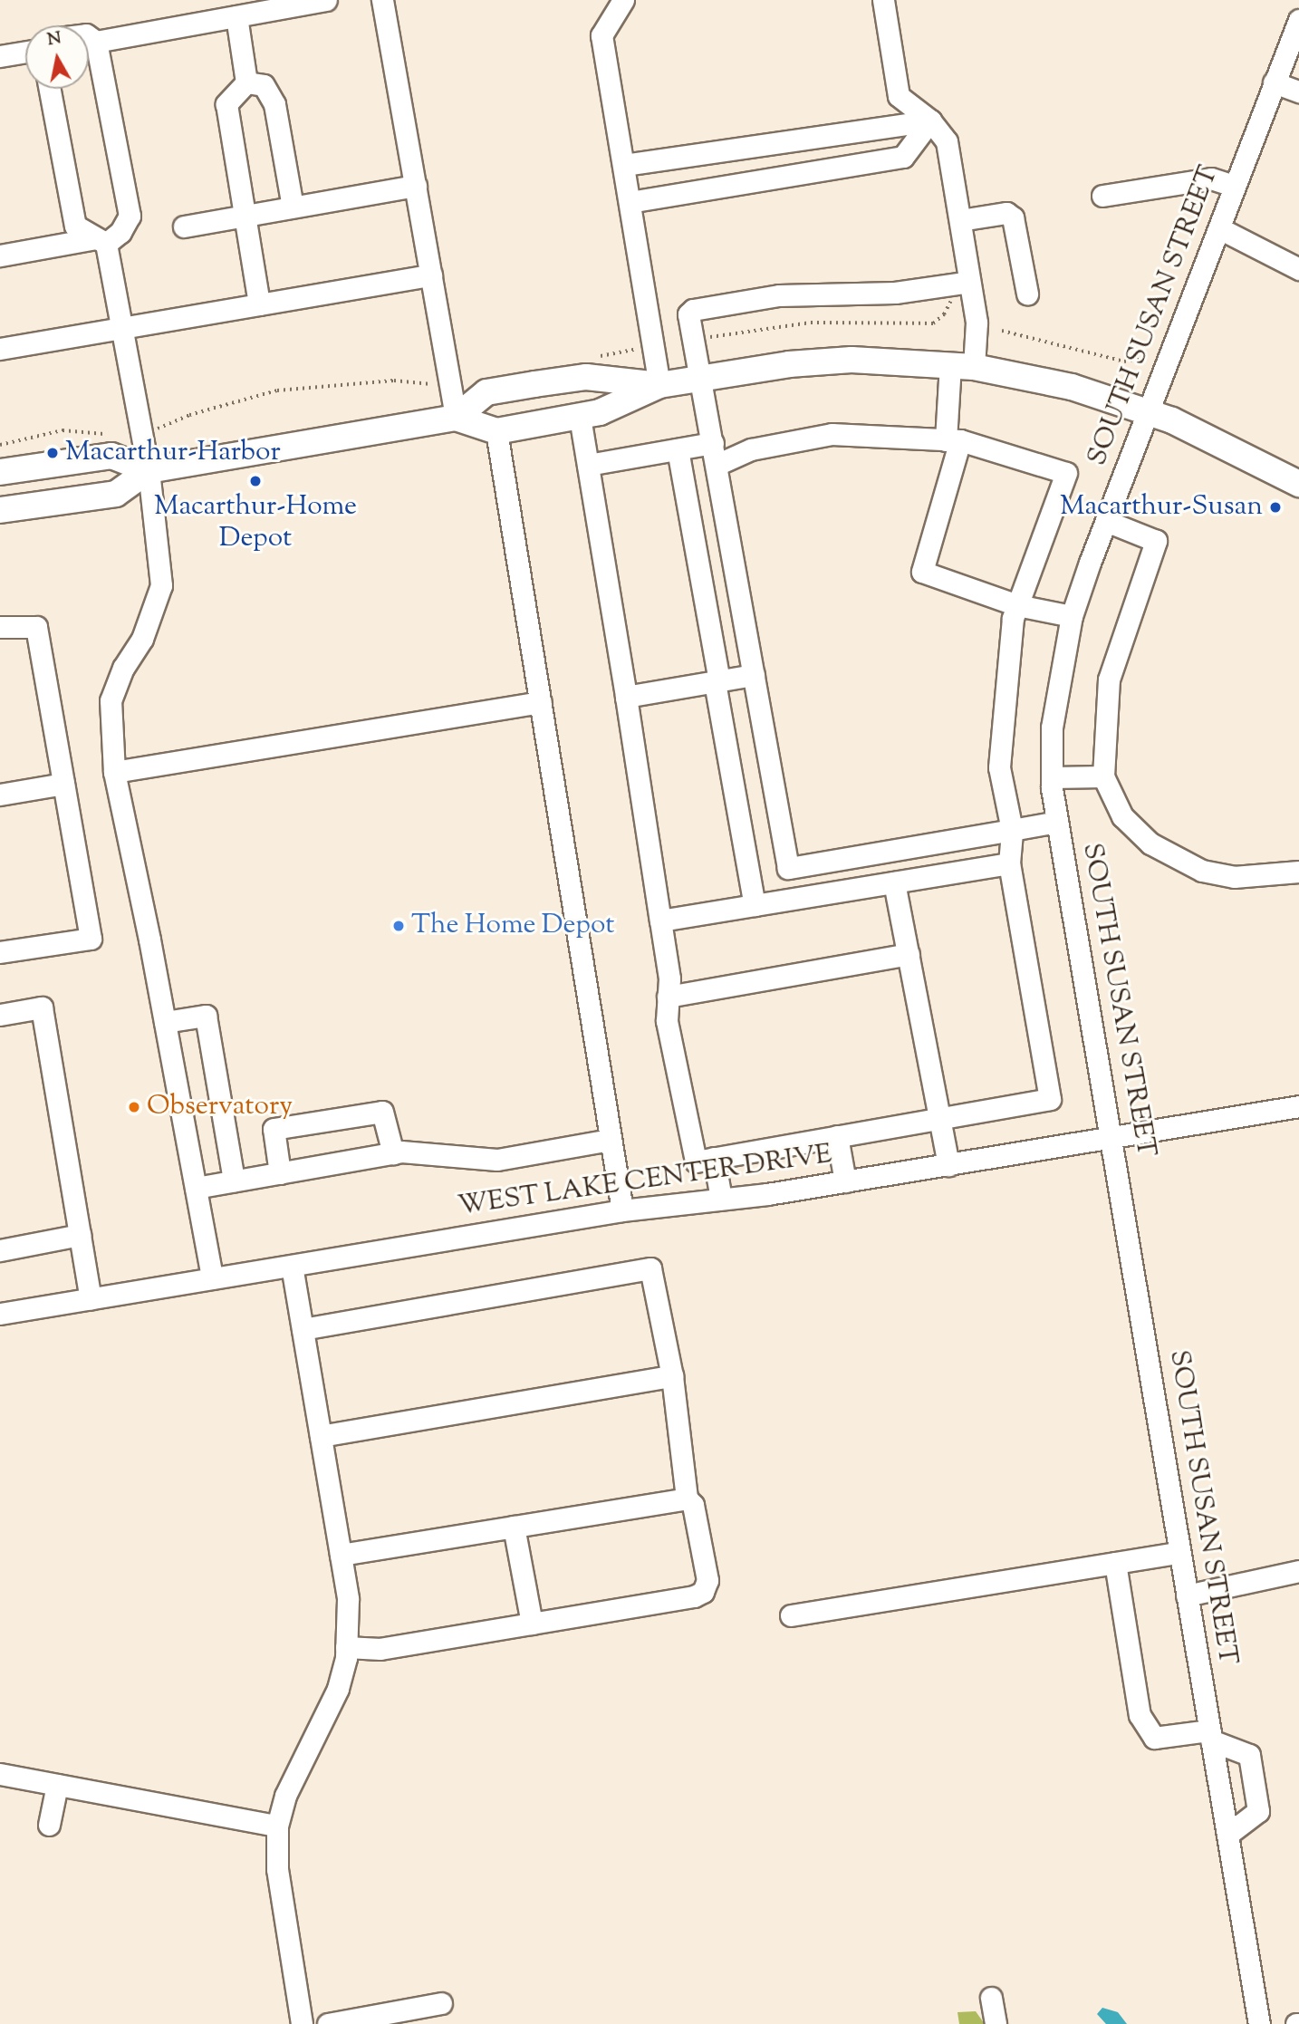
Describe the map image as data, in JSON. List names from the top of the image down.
{
  "streets": {
    "street": ["SOUTH SUSAN STREET", "WEST LAKE CENTER DRIVE"]
  },
  "crossings": [
    ["SOUTH SUSAN STREET", "WEST LAKE CENTER DRIVE"]
  ],
  "places": [
    "Macarthur-Harbor",
    "Macarthur-Home Depot",
    "Macarthur-Susan",
    "The Home Depot",
    "Observatory"
  ],
  "north": "top"
}
